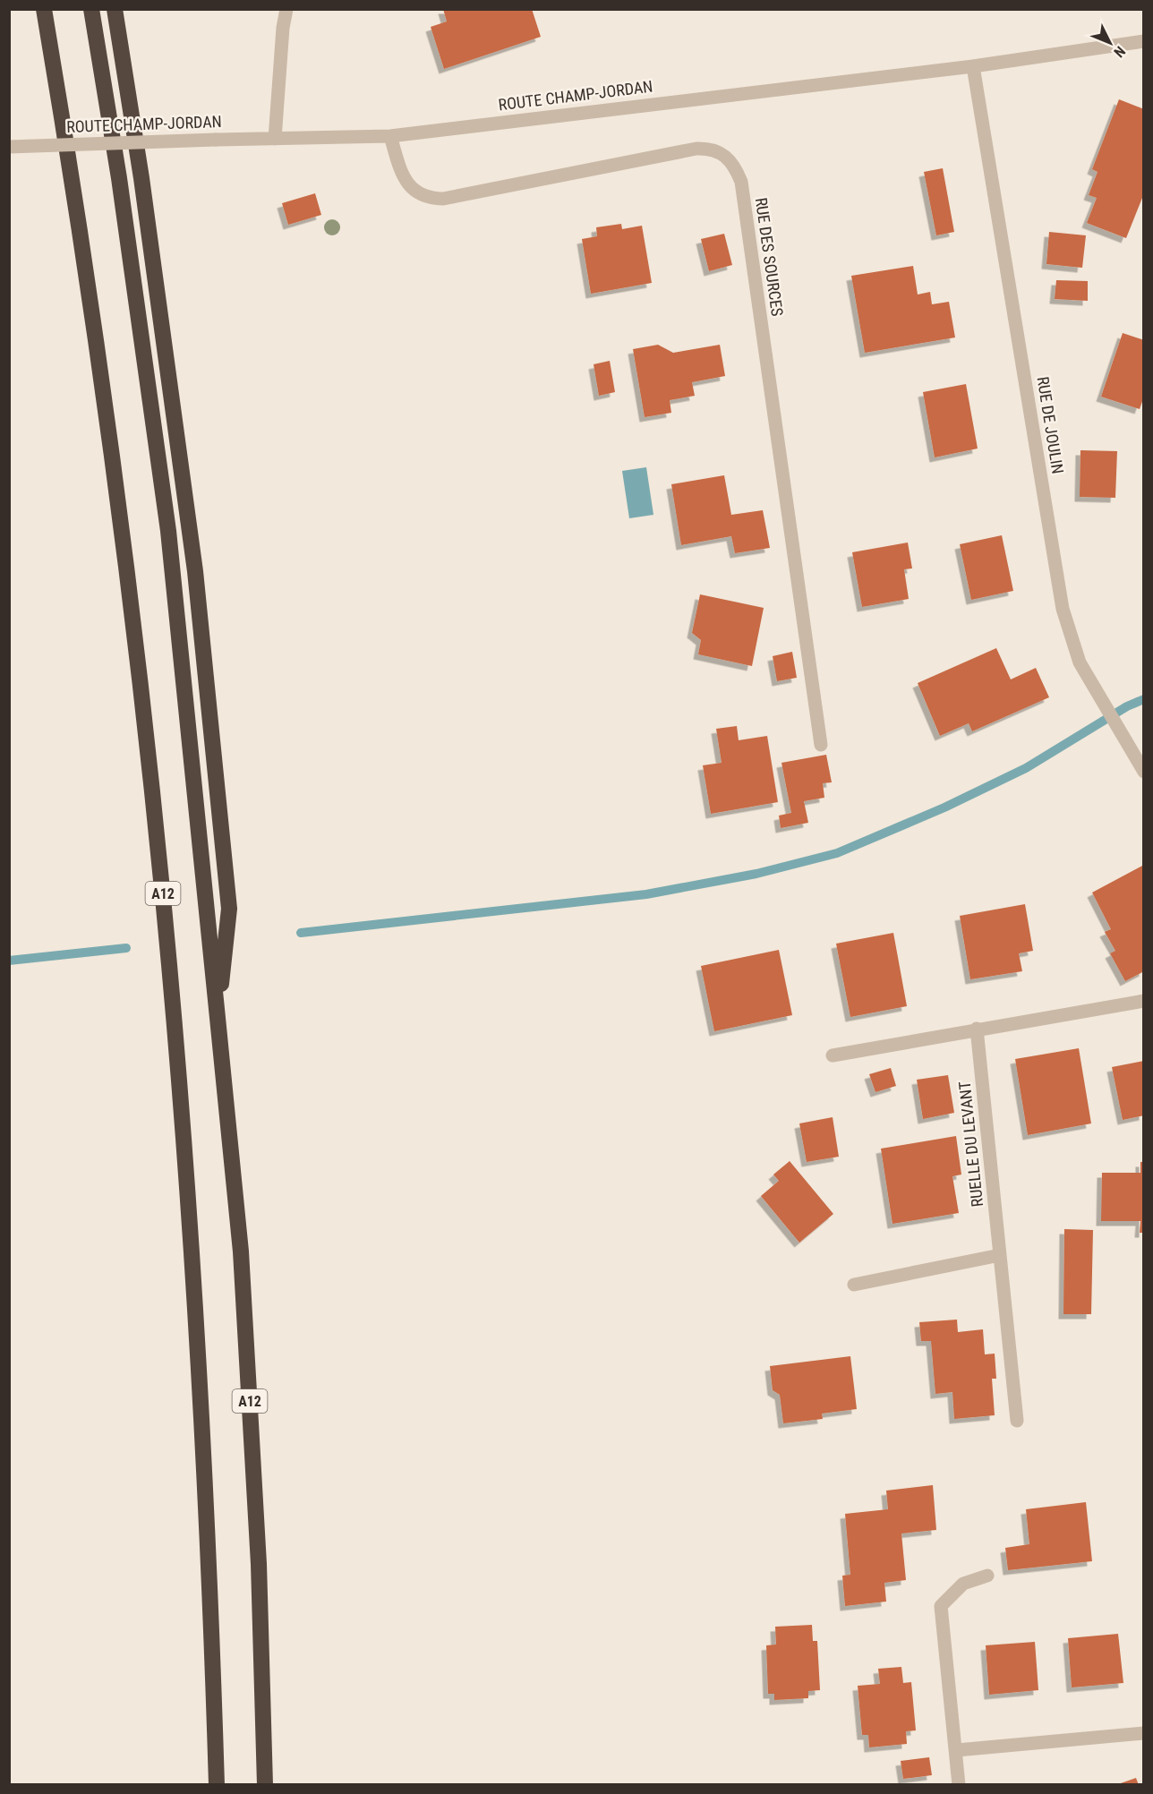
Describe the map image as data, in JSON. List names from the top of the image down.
{
  "streets": {
    "highway": ["A12"],
    "street": [
      "ROUTE CHAMP-JORDAN",
      "RUE DES SOURCES",
      "RUE DE JOULIN",
      "RUELLE DU LEVANT"
    ]
  },
  "crossings": [
    ["ROUTE CHAMP-JORDAN", "RUE DES SOURCES"],
    ["ROUTE CHAMP-JORDAN", "RUE DE JOULIN"]
  ],
  "north": "bottom right"
}
